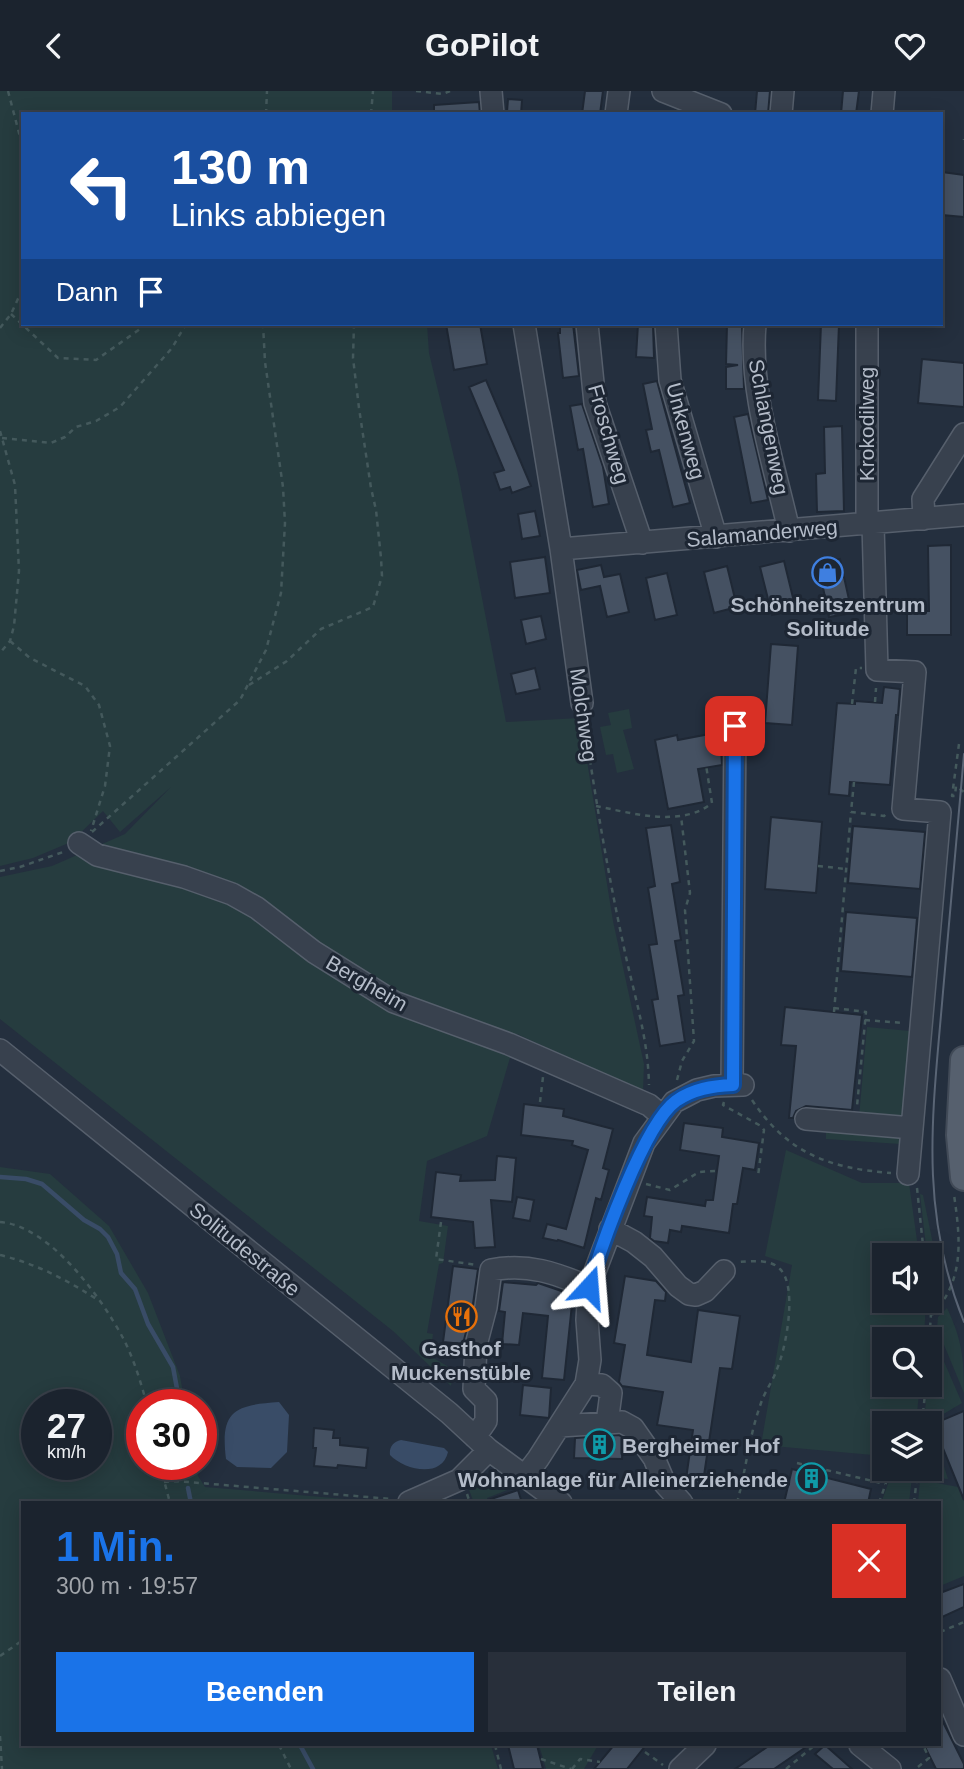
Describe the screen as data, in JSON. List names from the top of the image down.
{
  "streets": {
    "street": [
      "Krokodilweg",
      "Schlangenweg",
      "Unkenweg",
      "Froschweg",
      "Salamanderweg",
      "Molchweg",
      "Bergheim",
      "Solitudestraße"
    ]
  },
  "crossings": [
    ["Krokodilweg", "Salamanderweg"],
    ["Schlangenweg", "Salamanderweg"],
    ["Unkenweg", "Salamanderweg"],
    ["Froschweg", "Salamanderweg"],
    ["Salamanderweg", "Molchweg"],
    ["Molchweg", "Bergheim"]
  ],
  "places": {
    "shop": ["Schönheitszentrum Solitude"],
    "restaurant": ["Gasthof Muckenstüble"],
    "building": ["Bergheimer Hof", "Wohnanlage für Alleinerziehende"]
  },
  "page": {
    "header": "GoPilot",
    "turn": ["130 m", "Links abbiegen"],
    "then": "Dann",
    "speed": "27 km/h",
    "limit": "30",
    "heading": ["1 Min.", "300 m · 19:57"],
    "buttons": ["Beenden", "Teilen"]
  }
}
